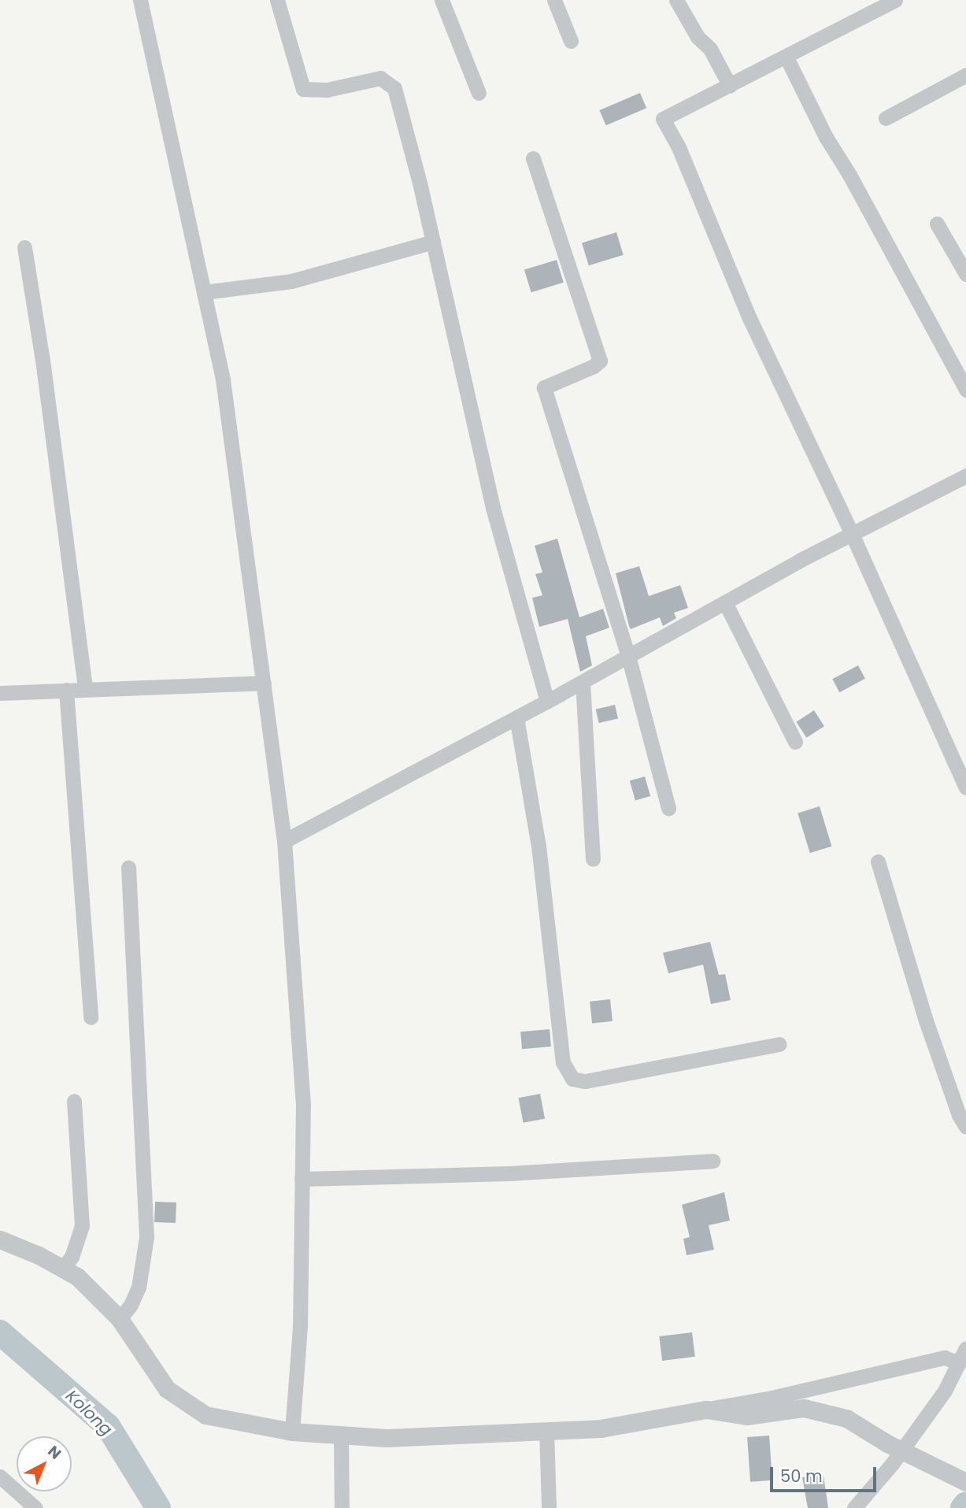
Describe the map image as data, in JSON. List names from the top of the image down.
{
  "water": ["Kolong"],
  "scale_bar": "50 m",
  "north": "top right"
}
